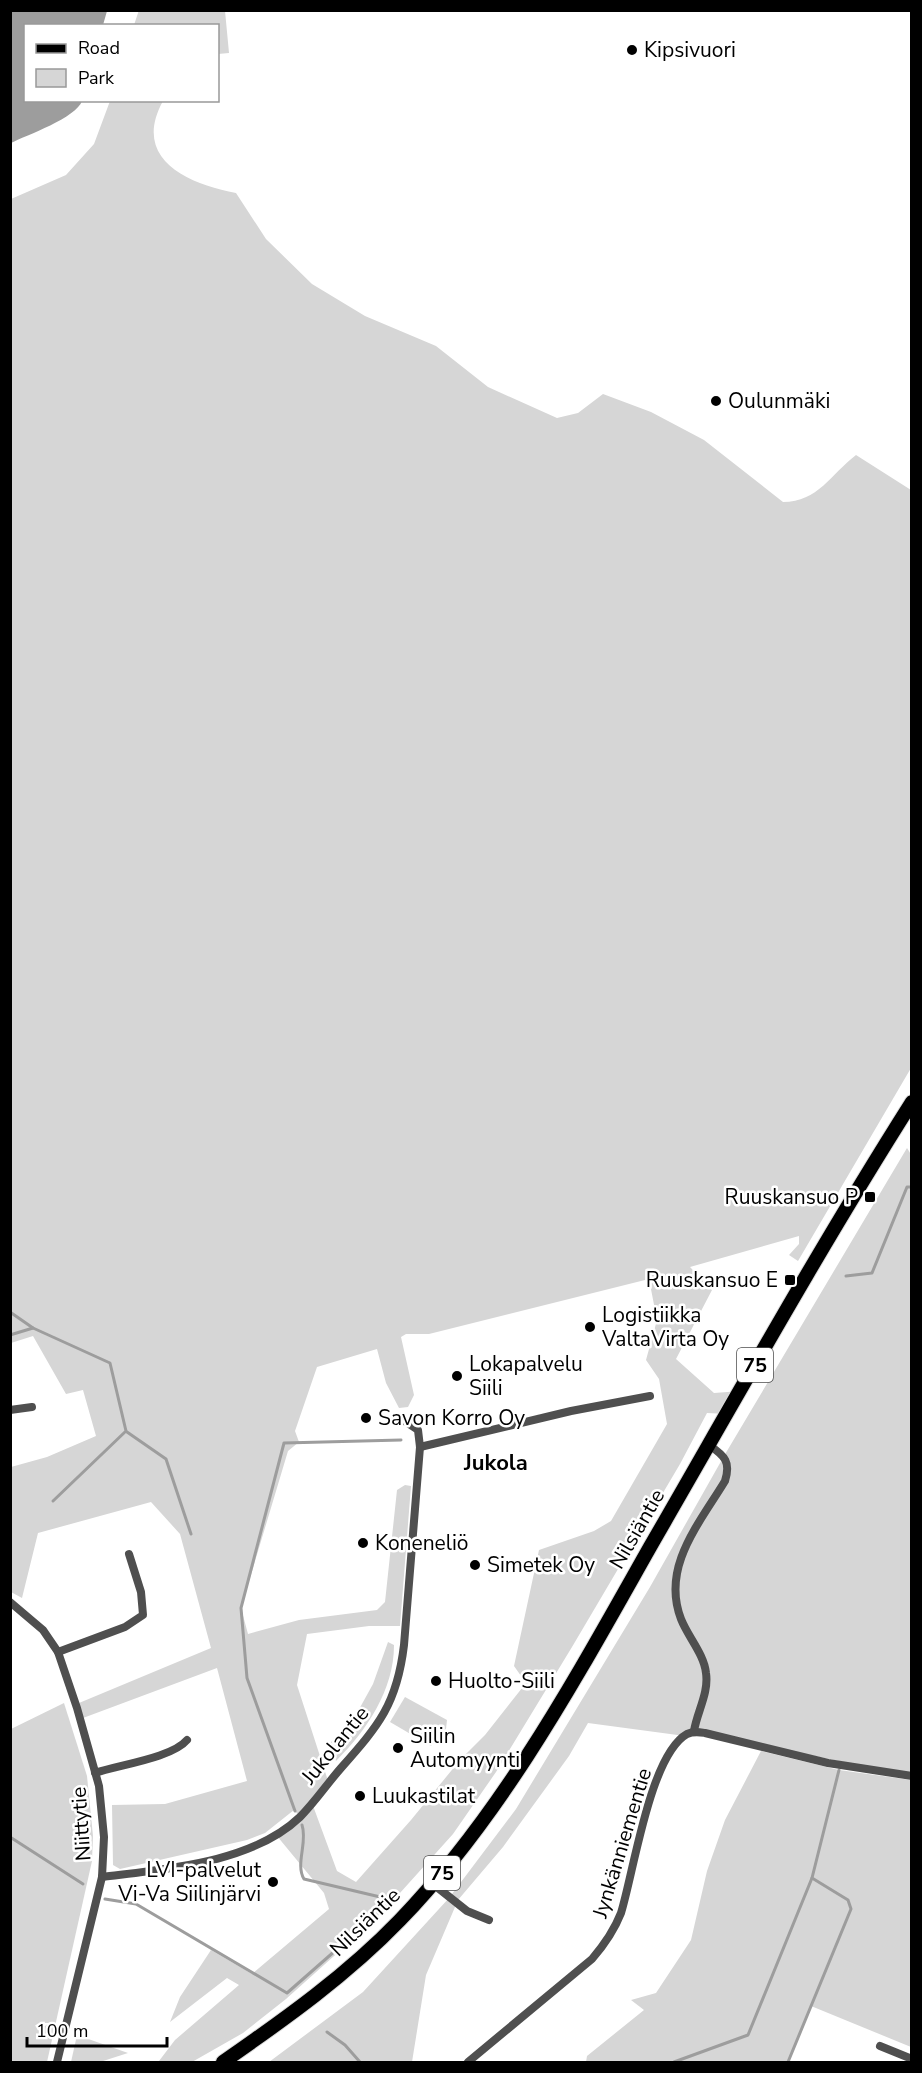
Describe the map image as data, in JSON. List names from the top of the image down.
{
  "streets": {
    "main road": ["75", "Nilsiäntie"],
    "street": ["Jukolantie", "Niittytie", "Jynkänniementie"]
  },
  "crossings": [
    ["Jukolantie", "Niittytie"]
  ],
  "districts": ["Jukola"],
  "places": {
    "other": [
      "Kipsivuori",
      "Oulunmäki",
      "Logistiikka ValtaVirta Oy",
      "Lokapalvelu Siili",
      "Savon Korro Oy",
      "Koneneliö",
      "Simetek Oy",
      "Huolto-Siili",
      "Siilin Automyynti",
      "Luukastilat",
      "LVI-palvelut Vi-Va Siilinjärvi"
    ],
    "transit": ["Ruuskansuo P", "Ruuskansuo E"]
  },
  "legend": ["Road", "Park"],
  "scale_bar": "100 m"
}
